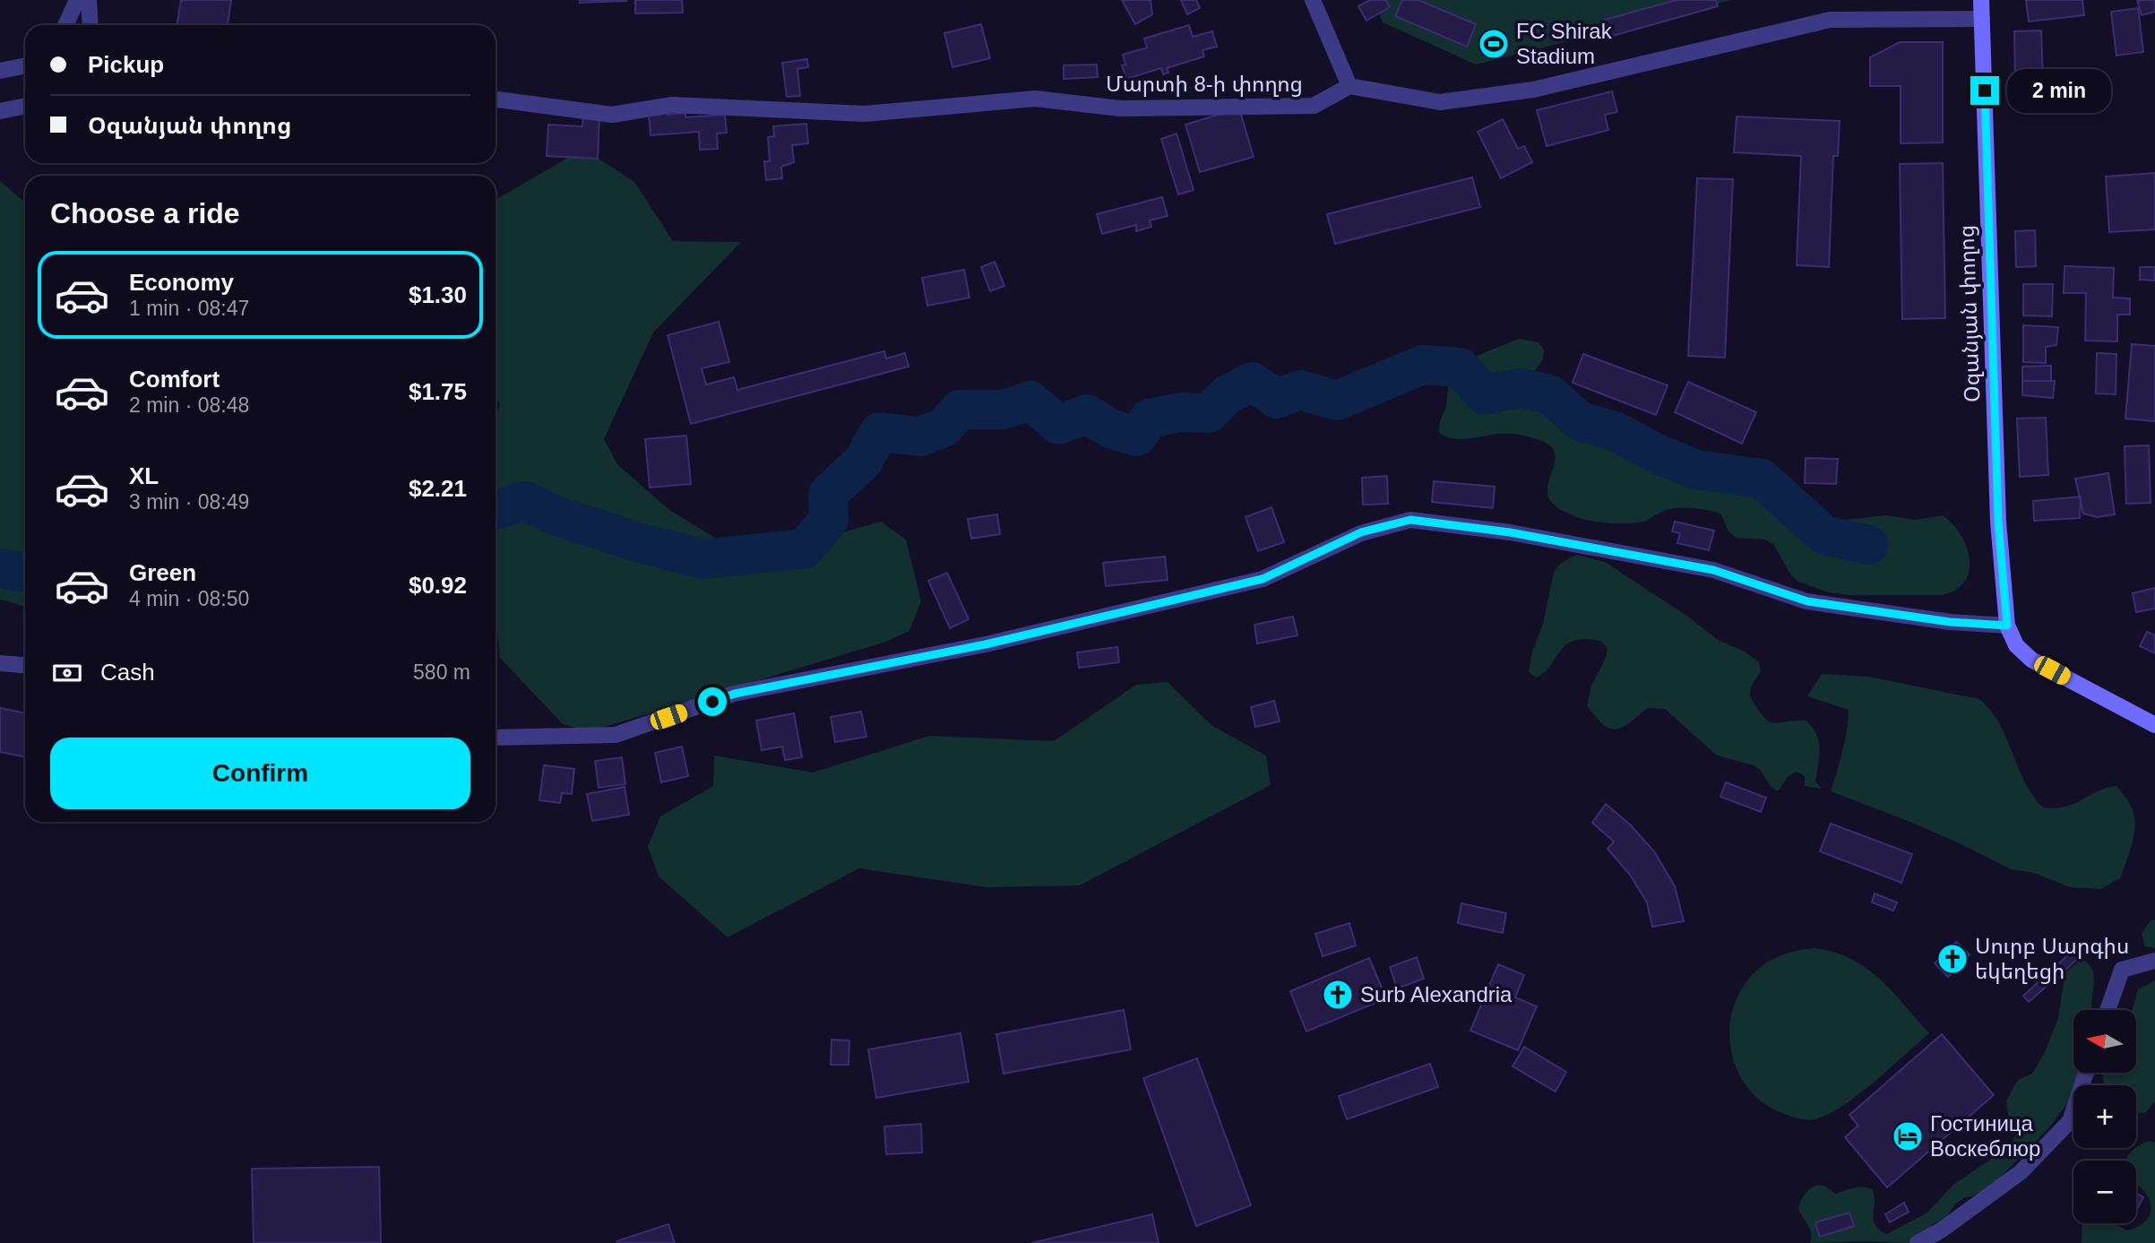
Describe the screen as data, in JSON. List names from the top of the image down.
{
  "streets": {
    "main road": ["Օզանյան փողոց"],
    "street": ["Մարտի 8-ի փողոց"]
  },
  "places": {
    "sports": ["FC Shirak Stadium"],
    "church": ["Սուրբ Սարգիս եկեղեցի", "Surb Alexandria"],
    "hotel": ["Гостиница Воскеблюр"]
  },
  "north": "left",
  "page": {
    "banner": ["Pickup", "Օզանյան փողոց"],
    "bubble": "2 min",
    "heading": "Choose a ride",
    "list": [
      {
        "name": "Economy",
        "note": "1 min · 08:47",
        "value": "$1.30"
      },
      {
        "name": "Comfort",
        "note": "2 min · 08:48",
        "value": "$1.75"
      },
      {
        "name": "XL",
        "note": "3 min · 08:49",
        "value": "$2.21"
      },
      {
        "name": "Green",
        "note": "4 min · 08:50",
        "value": "$0.92"
      }
    ],
    "pay": ["Cash", "580 m"],
    "buttons": "Confirm",
    "map_buttons": ["+", "−"]
  }
}
